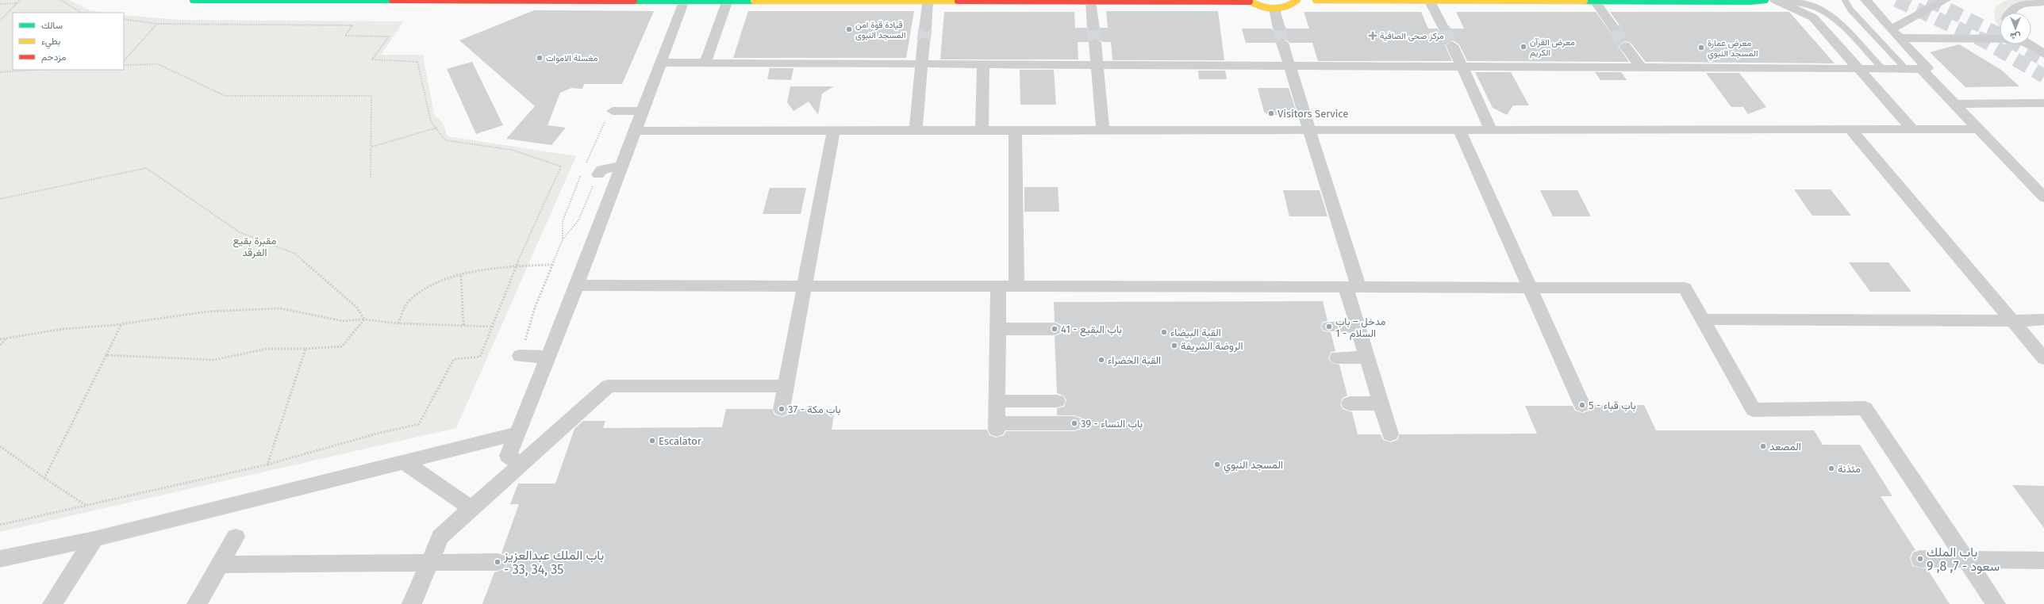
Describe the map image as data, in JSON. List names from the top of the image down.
{
  "parks": ["مقبرة بقيع الغرقد"],
  "places": {
    "other": [
      "قيادة قوة امن المسجد النبوى",
      "معرض القرآن الكريم",
      "معرض عمارة المسجد النبوي",
      "مغسلة الاموات",
      "Visitors Service",
      "مدخل – باب السلام - 1",
      "باب البقيع - 41",
      "القبة البيضاء",
      "الروضة الشريفة",
      "القبة الخضراء",
      "باب قباء - 5",
      "باب مكة - 37",
      "باب النساء - 39",
      "Escalator",
      "المصعد",
      "المسجد النبوي",
      "مئذنة",
      "باب الملك سعود - 7, 8, 9",
      "باب الملك عبدالعزيز - 33, 34, 35"
    ],
    "health": ["مركز صحى الصافية"]
  },
  "legend": ["سالك", "بطيء", "مزدحم"],
  "north": "bottom"
}
